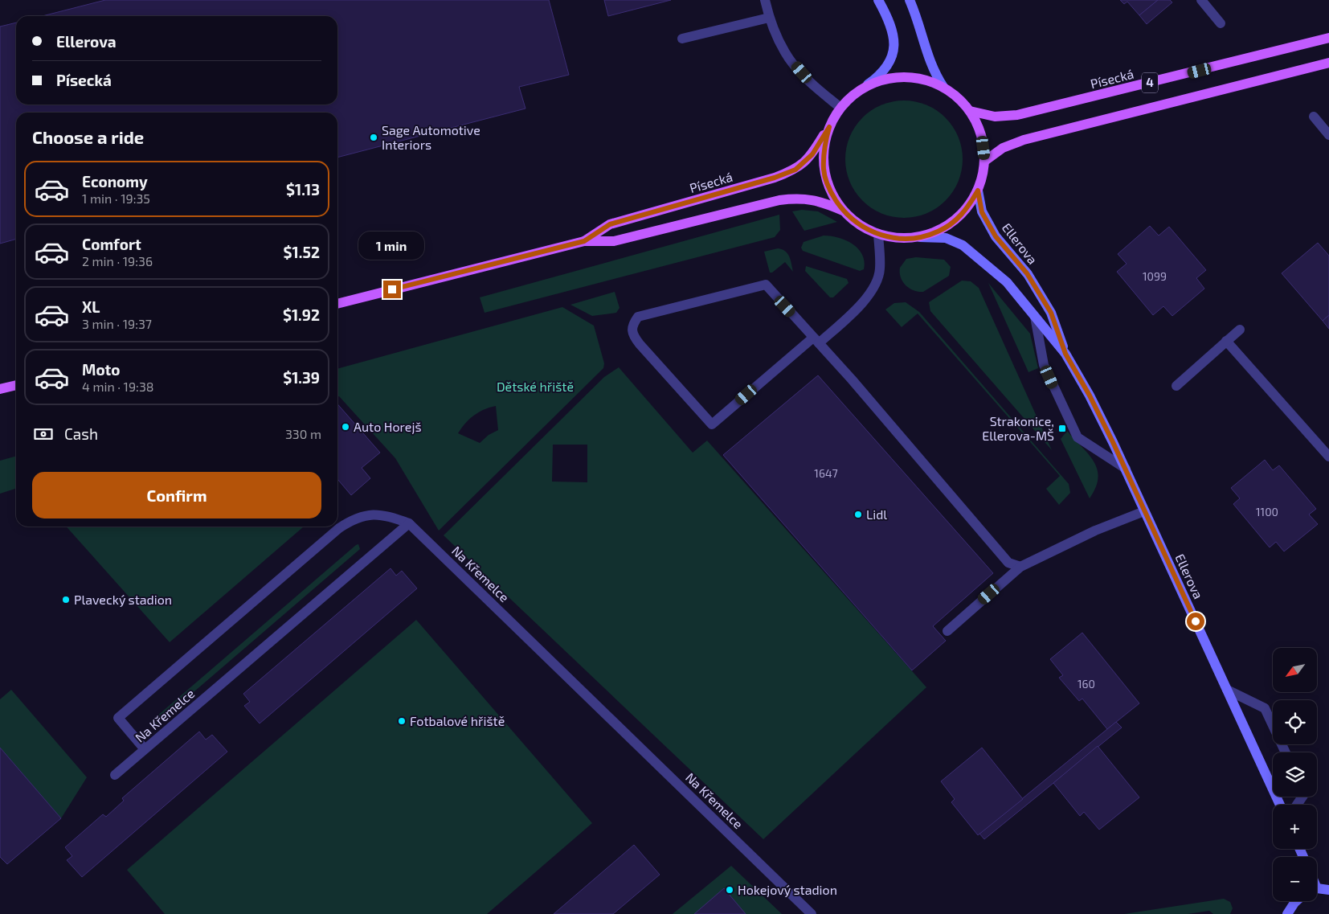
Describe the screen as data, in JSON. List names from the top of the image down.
{
  "streets": {
    "main road": ["Písecká", "4"],
    "street": ["Ellerova", "Na Křemelce"]
  },
  "parks": ["Dětské hřiště"],
  "places": {
    "other": [
      "Sage Automotive Interiors",
      "Auto Horejš",
      "Lidl",
      "Plavecký stadion",
      "Fotbalové hřiště",
      "Hokejový stadion"
    ],
    "transit": ["Strakonice, Ellerova-MŠ"]
  },
  "house_numbers": [
    "1099",
    "1647",
    "1100",
    "160"
  ],
  "north": "bottom left",
  "page": {
    "banner": ["Ellerova", "Písecká"],
    "heading": "Choose a ride",
    "list": [
      {
        "name": "Economy",
        "note": "1 min · 19:35",
        "value": "$1.13"
      },
      {
        "name": "Comfort",
        "note": "2 min · 19:36",
        "value": "$1.52"
      },
      {
        "name": "XL",
        "note": "3 min · 19:37",
        "value": "$1.92"
      },
      {
        "name": "Moto",
        "note": "4 min · 19:38",
        "value": "$1.39"
      }
    ],
    "bubble": "1 min",
    "pay": ["Cash", "330 m"],
    "buttons": "Confirm",
    "map_buttons": ["+", "−"]
  }
}
